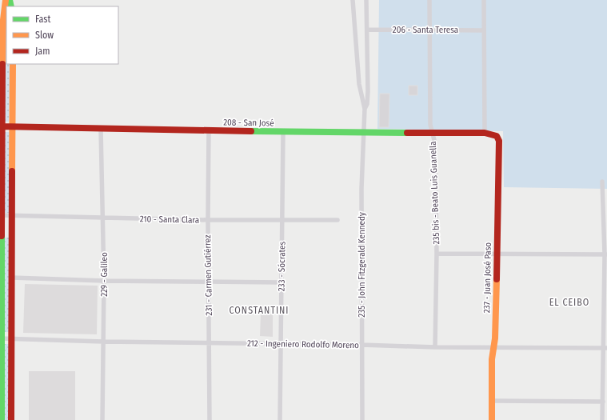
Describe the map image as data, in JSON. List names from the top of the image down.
{
  "streets": {
    "street": [
      "206 - Santa Teresa",
      "208 - San José",
      "235 bis - Beato Luis Guanella",
      "210 - Santa Clara",
      "235 - John Fitzgerald Kennedy",
      "233 - Sócrates",
      "229 - Galileo",
      "231 - Carmen Gutiérrez",
      "237 - Juan José Paso",
      "212 - Ingeniero Rodolfo Moreno"
    ]
  },
  "crossings": [
    ["206 - Santa Teresa", "235 bis - Beato Luis Guanella"],
    ["206 - Santa Teresa", "235 - John Fitzgerald Kennedy"],
    ["208 - San José", "235 bis - Beato Luis Guanella"],
    ["208 - San José", "235 - John Fitzgerald Kennedy"],
    ["208 - San José", "233 - Sócrates"],
    ["208 - San José", "229 - Galileo"],
    ["208 - San José", "231 - Carmen Gutiérrez"],
    ["208 - San José", "237 - Juan José Paso"],
    ["235 bis - Beato Luis Guanella", "212 - Ingeniero Rodolfo Moreno"],
    ["210 - Santa Clara", "233 - Sócrates"],
    ["210 - Santa Clara", "229 - Galileo"],
    ["210 - Santa Clara", "231 - Carmen Gutiérrez"],
    ["235 - John Fitzgerald Kennedy", "212 - Ingeniero Rodolfo Moreno"],
    ["233 - Sócrates", "212 - Ingeniero Rodolfo Moreno"],
    ["229 - Galileo", "212 - Ingeniero Rodolfo Moreno"],
    ["231 - Carmen Gutiérrez", "212 - Ingeniero Rodolfo Moreno"],
    ["237 - Juan José Paso", "212 - Ingeniero Rodolfo Moreno"]
  ],
  "districts": ["EL CEIBO", "CONSTANTINI"],
  "legend": ["Fast", "Slow", "Jam"]
}
